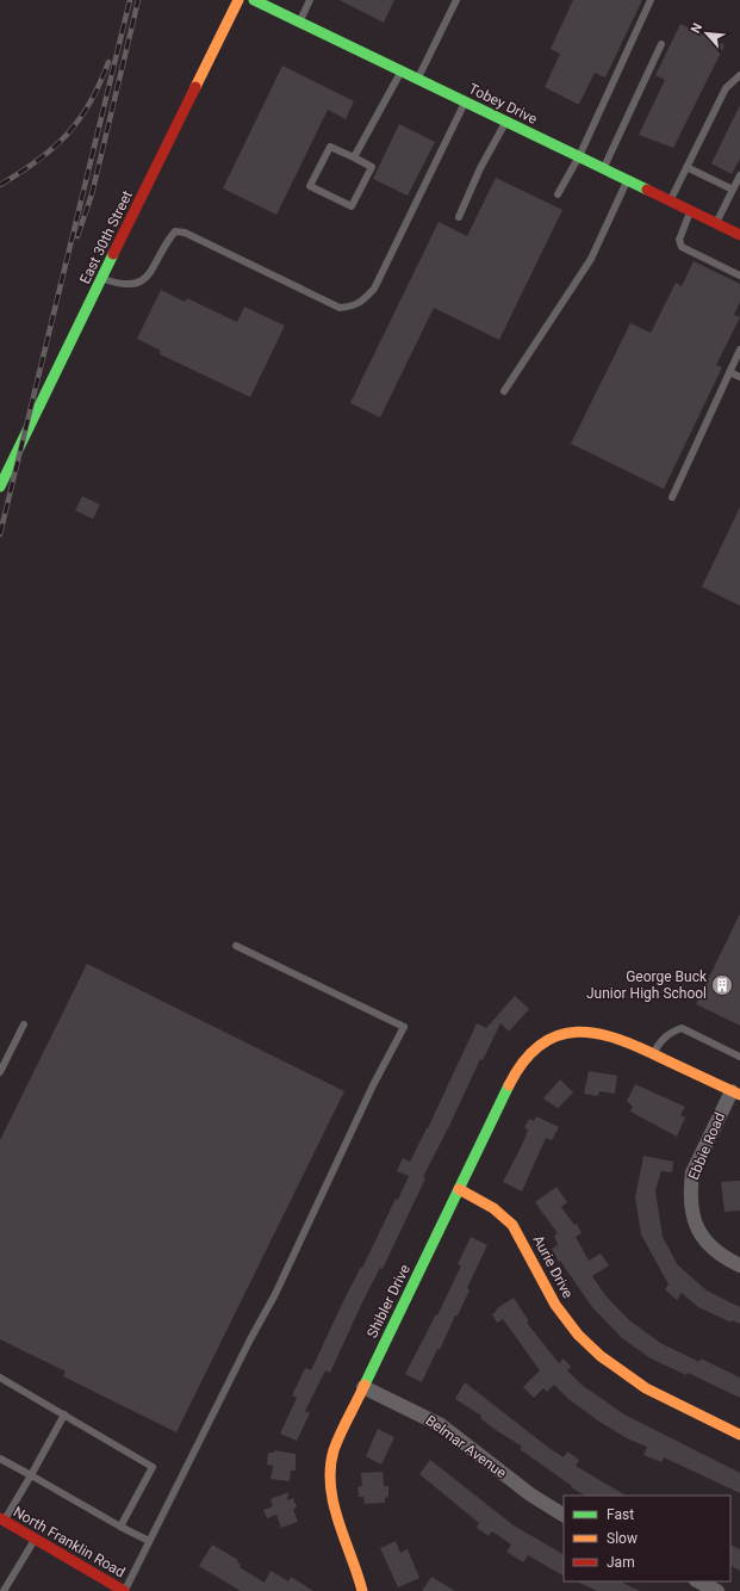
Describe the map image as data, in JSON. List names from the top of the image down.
{
  "streets": {
    "street": [
      "Tobey Drive",
      "East 30th Street",
      "Ebbie Road",
      "Aurie Drive",
      "Shibler Drive",
      "Belmar Avenue",
      "North Franklin Road"
    ]
  },
  "crossings": [
    ["Ebbie Road", "Shibler Drive"],
    ["Aurie Drive", "Shibler Drive"],
    ["Shibler Drive", "Belmar Avenue"]
  ],
  "places": {
    "building": ["George Buck Junior High School"]
  },
  "legend": ["Fast", "Slow", "Jam"],
  "north": "top left"
}
